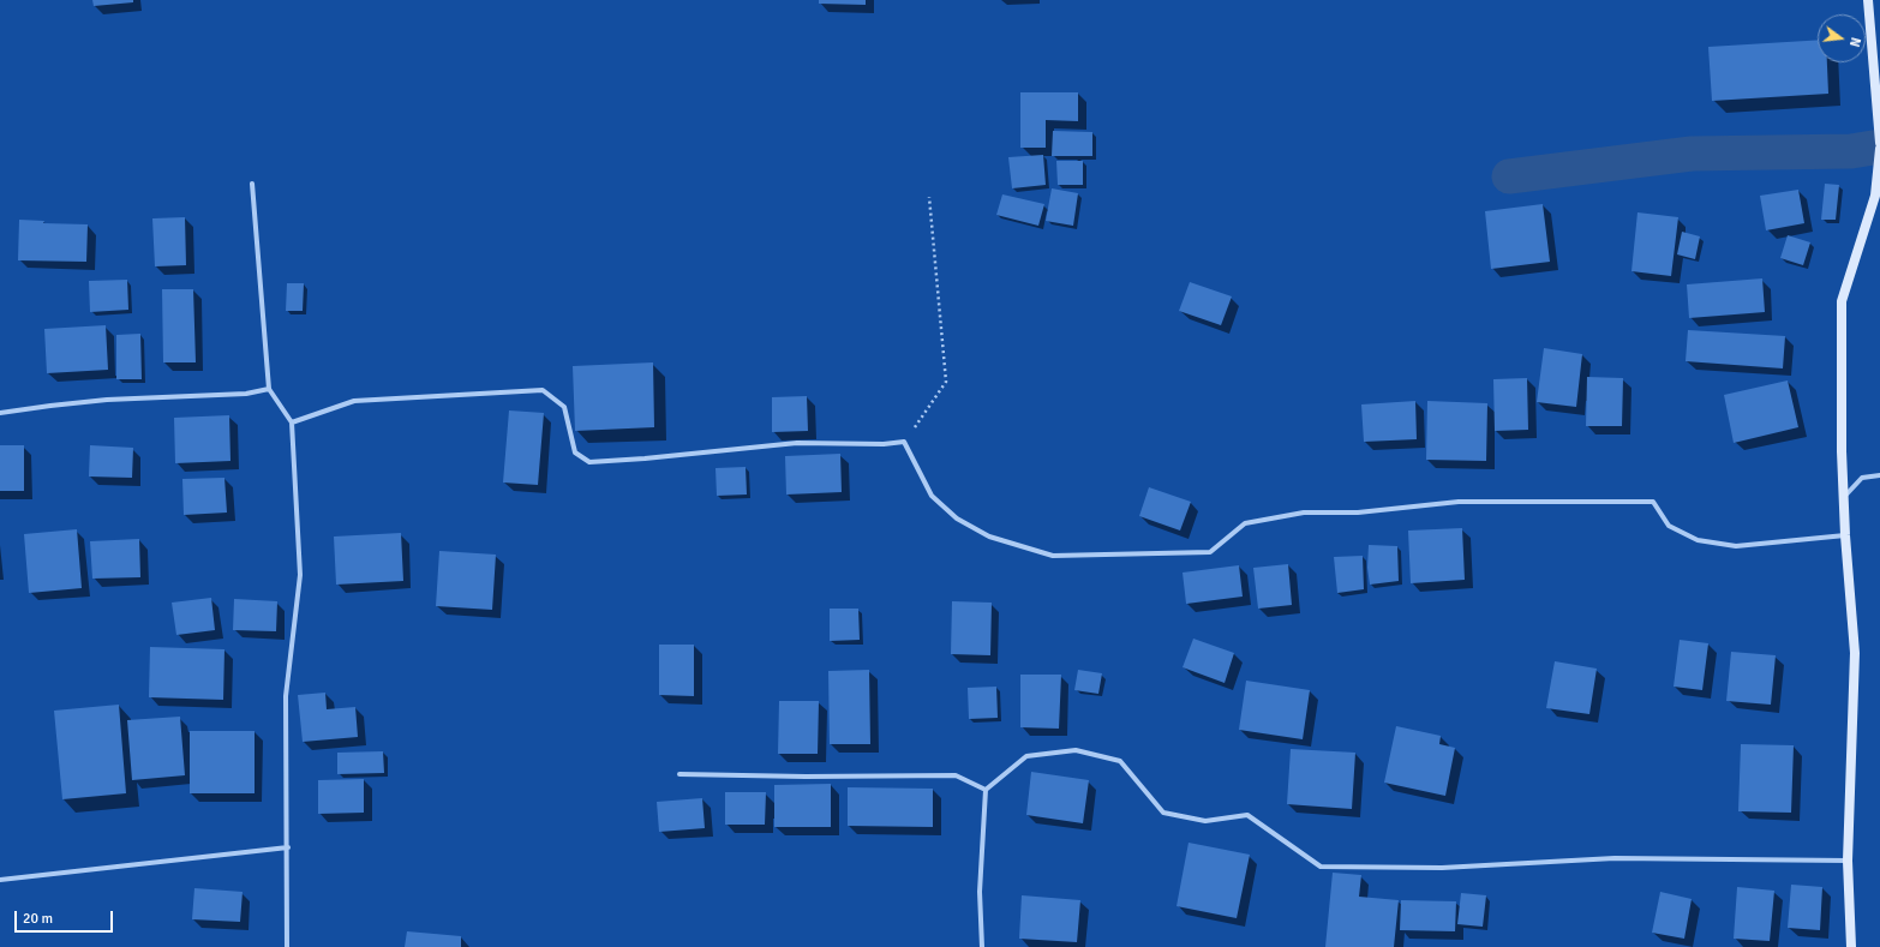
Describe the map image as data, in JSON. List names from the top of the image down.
{
  "scale_bar": "20 m",
  "north": "right"
}
